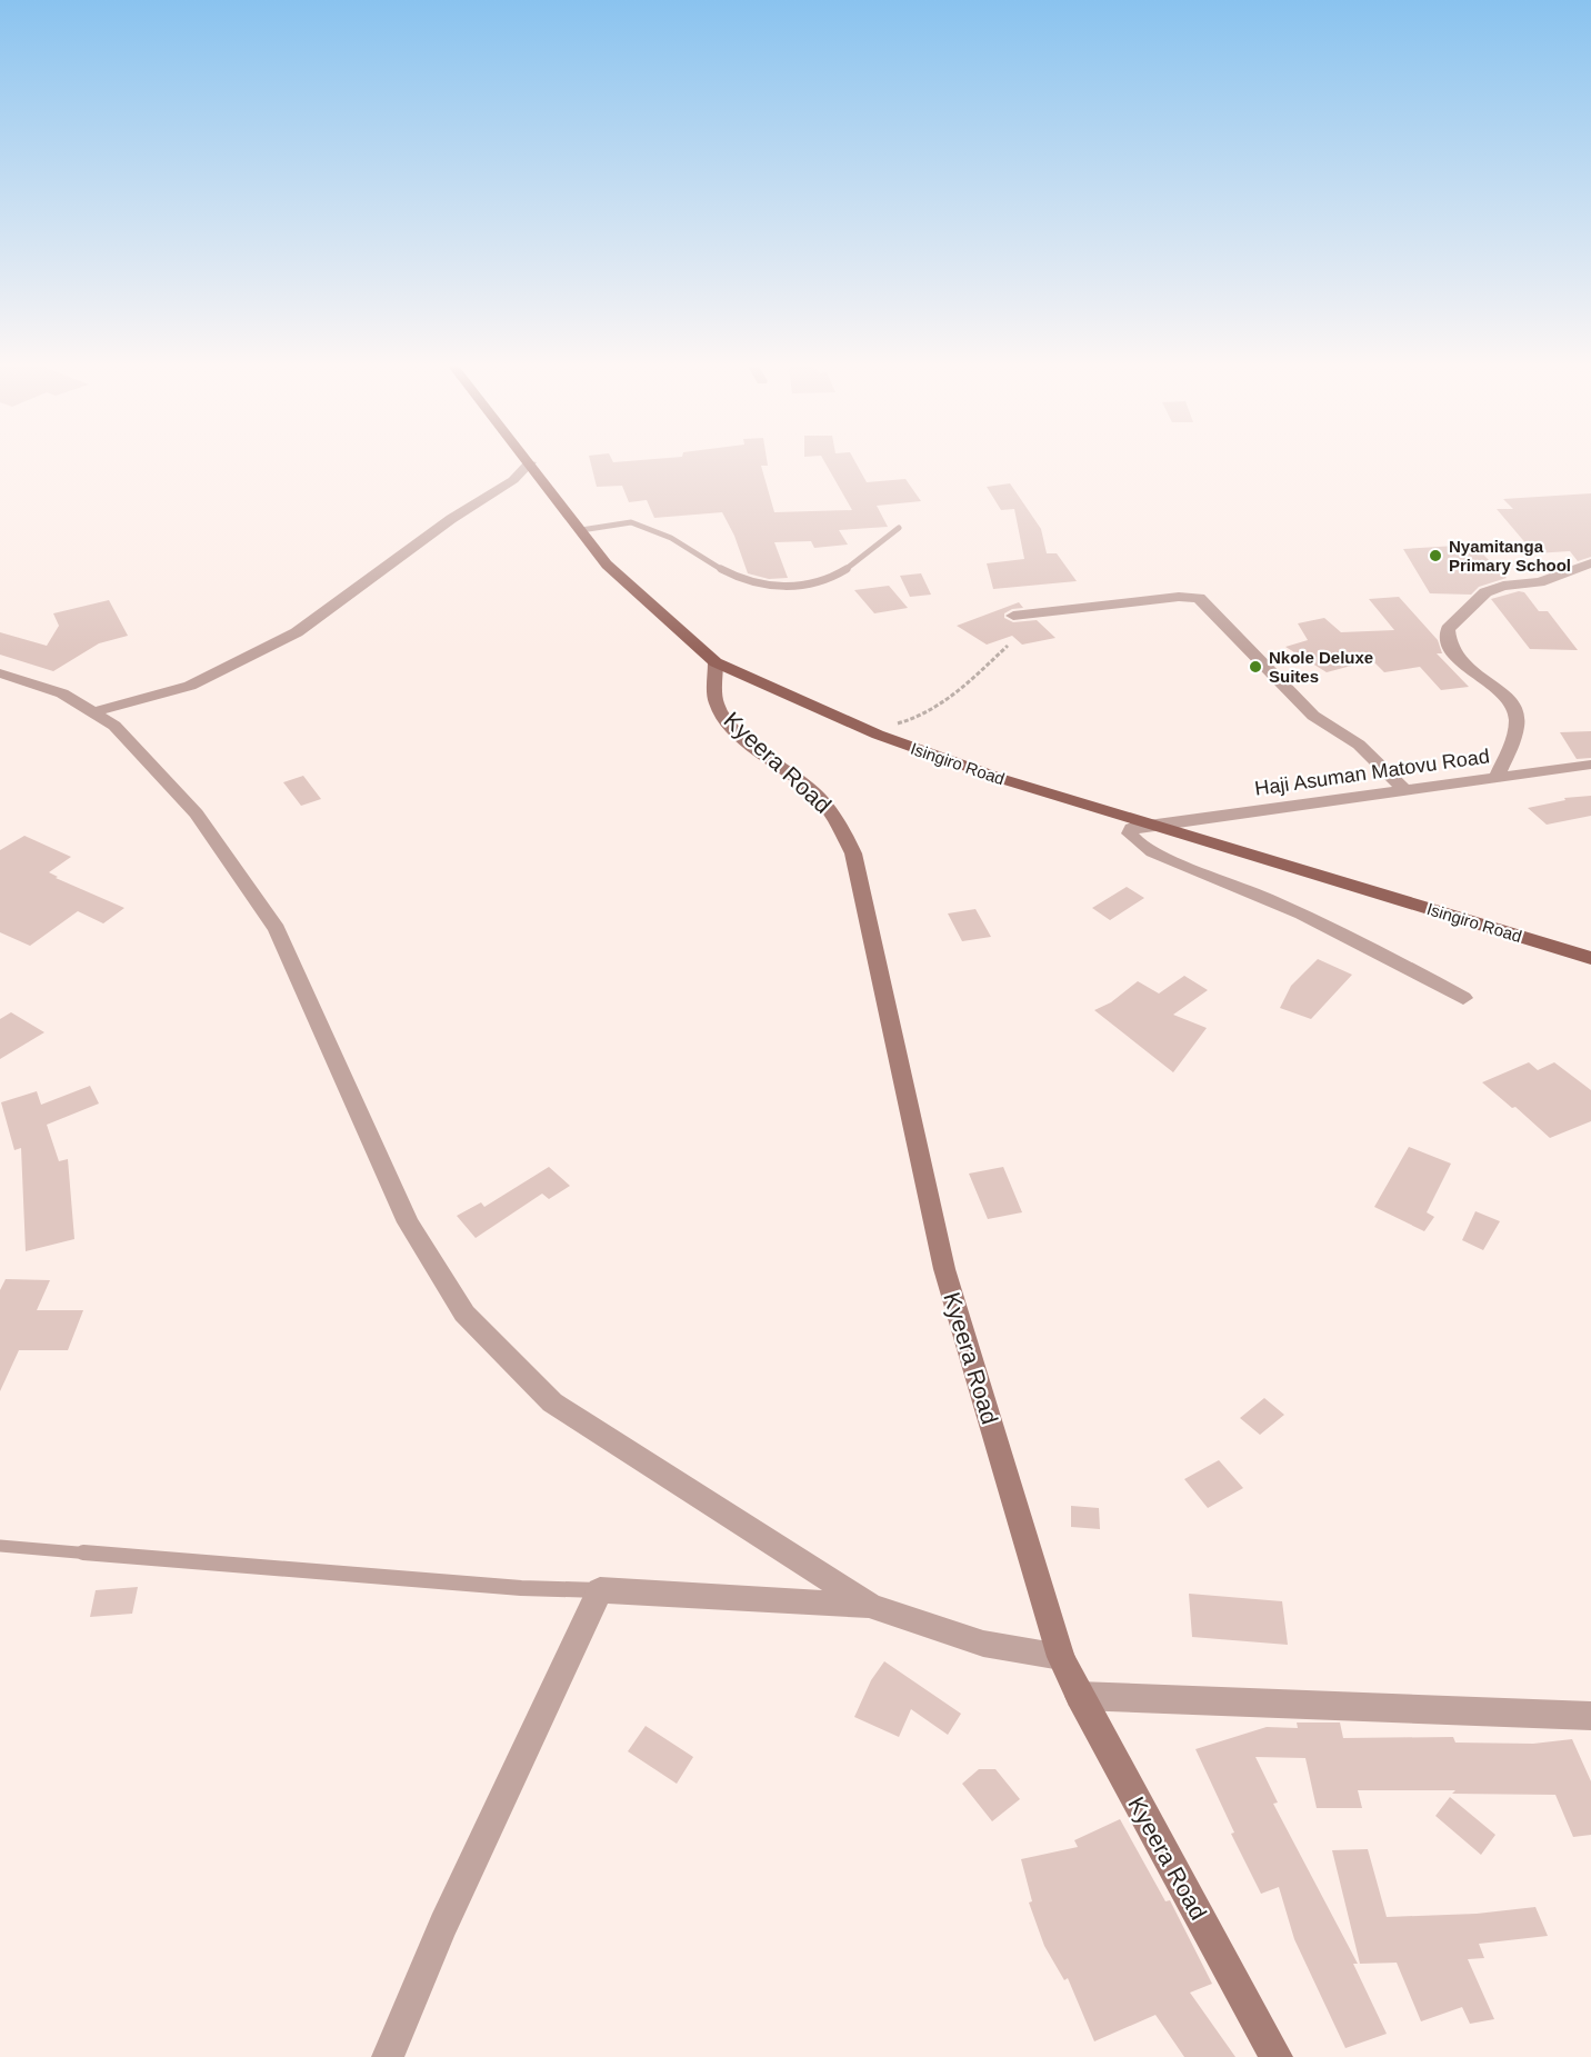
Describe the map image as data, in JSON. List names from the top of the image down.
{
  "streets": {
    "main road": ["Kyeera Road", "Isingiro Road"],
    "street": ["Haji Asuman Matovu Road"]
  },
  "crossings": [
    ["Kyeera Road", "Isingiro Road"],
    ["Isingiro Road", "Haji Asuman Matovu Road"]
  ],
  "places": ["Nyamitanga Primary School", "Nkole Deluxe Suites"]
}
